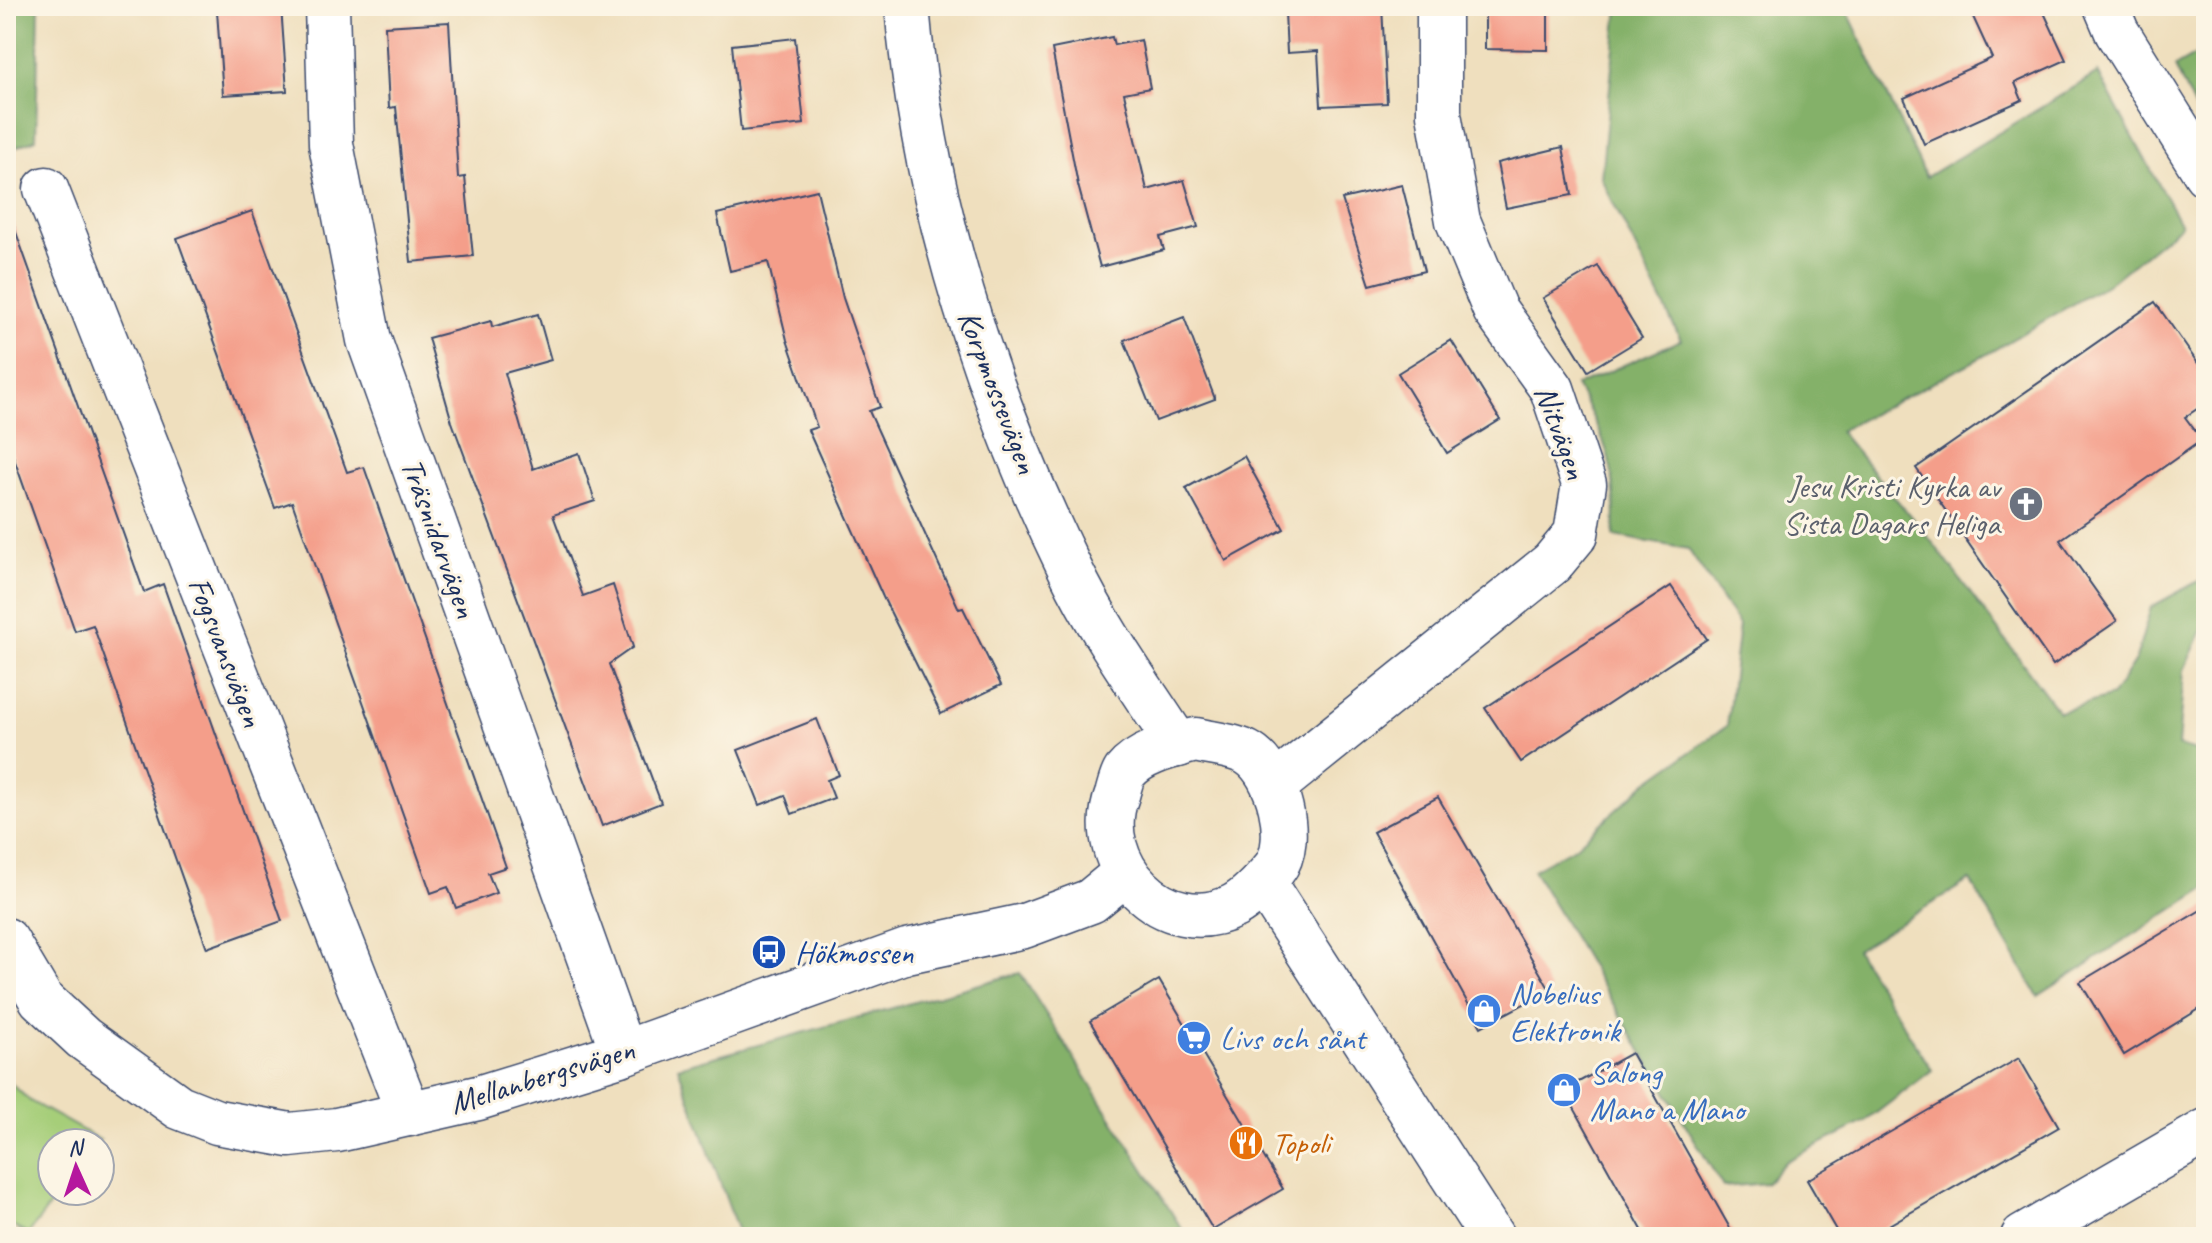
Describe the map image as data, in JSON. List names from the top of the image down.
{
  "streets": {
    "street": [
      "Korpmossevägen",
      "Nitvägen",
      "Träsnidarvägen",
      "Fogsvansvägen",
      "Mellanbergsvägen"
    ]
  },
  "crossings": [
    ["Korpmossevägen", "Nitvägen"],
    ["Korpmossevägen", "Mellanbergsvägen"],
    ["Nitvägen", "Mellanbergsvägen"],
    ["Träsnidarvägen", "Mellanbergsvägen"],
    ["Fogsvansvägen", "Mellanbergsvägen"]
  ],
  "places": {
    "church": ["Jesu Kristi Kyrka av Sista Dagars Heliga"],
    "bus stop": ["Hökmossen"],
    "shop": ["Nobelius Elektronik", "Salong Mano a Mano"],
    "supermarket": ["Livs och sånt"],
    "restaurant": ["Topoli"]
  },
  "north": "top"
}
